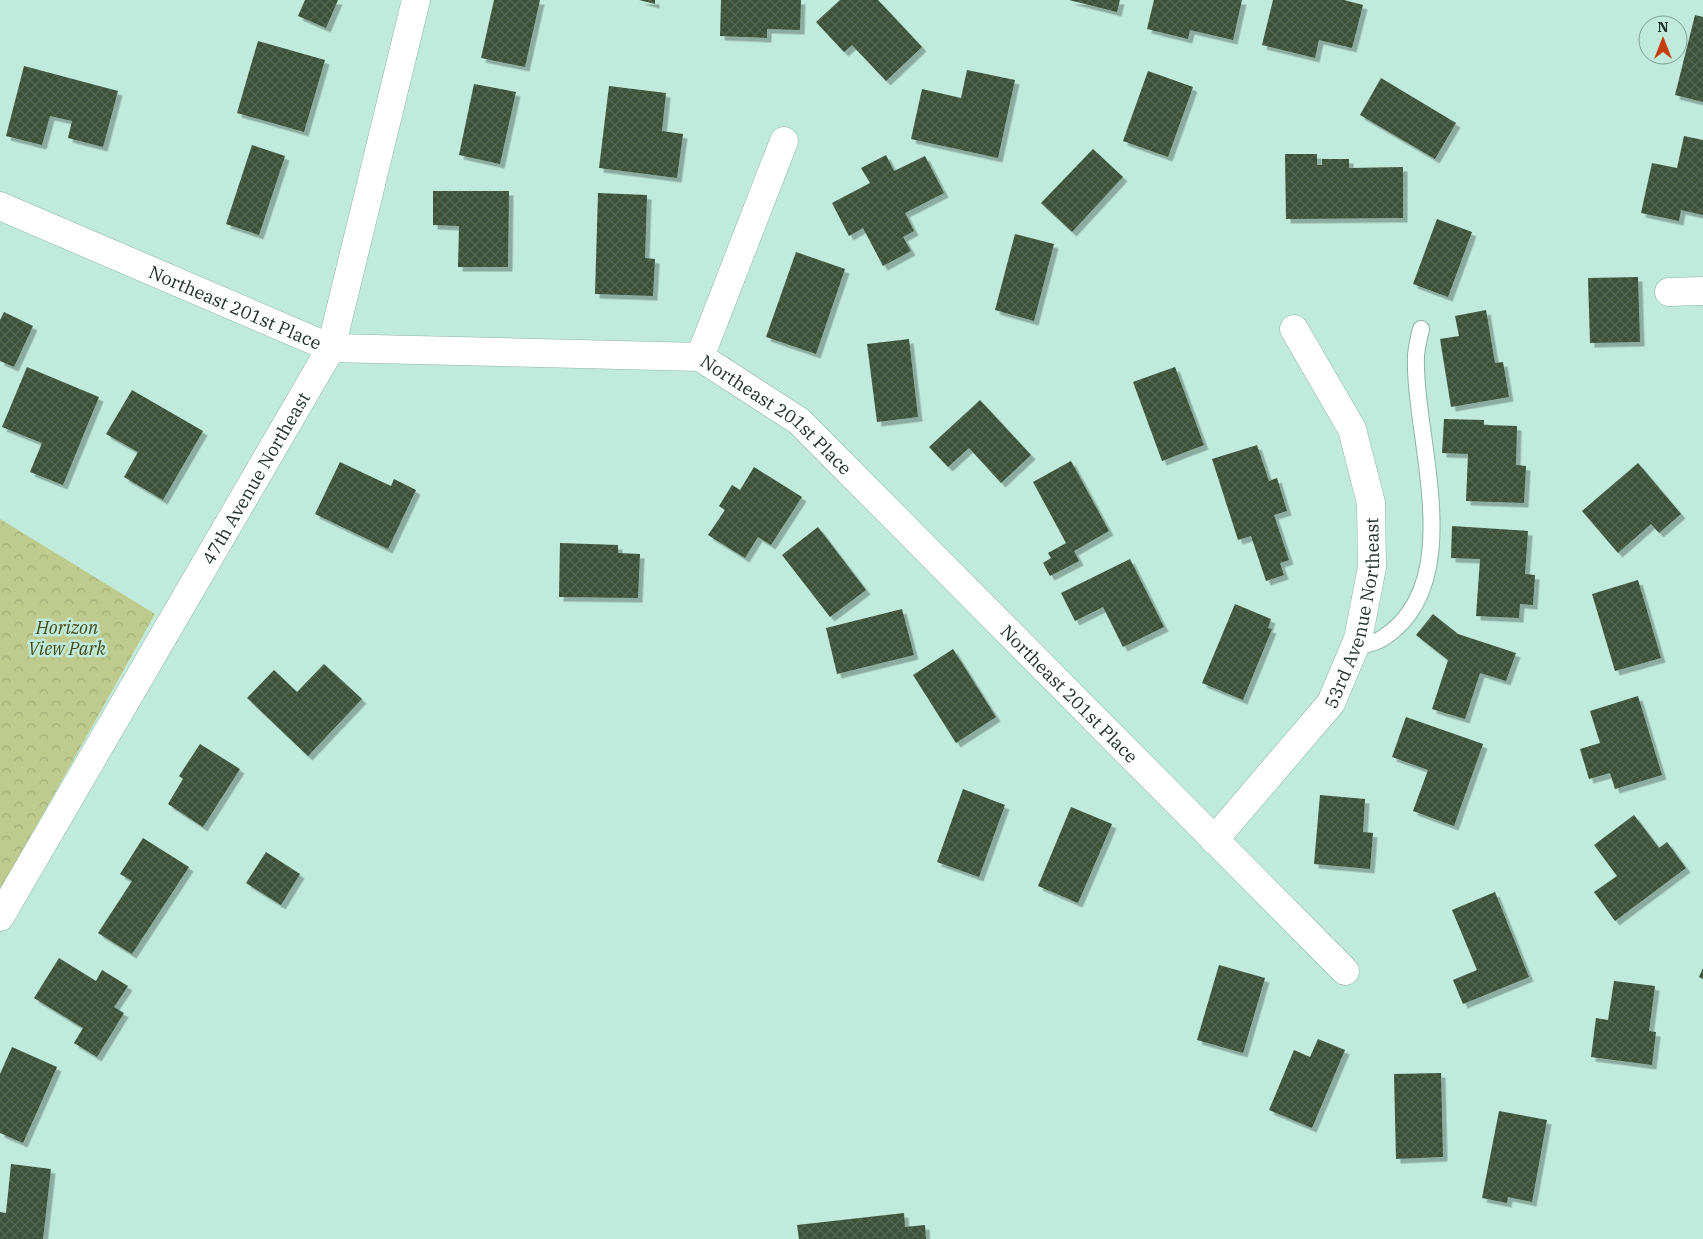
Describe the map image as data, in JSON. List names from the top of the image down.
{
  "streets": {
    "street": ["Northeast 201st Place", "47th Avenue Northeast", "53rd Avenue Northeast"]
  },
  "crossings": [
    ["Northeast 201st Place", "47th Avenue Northeast"],
    ["Northeast 201st Place", "53rd Avenue Northeast"]
  ],
  "parks": ["Horizon View Park"],
  "north": "top"
}
